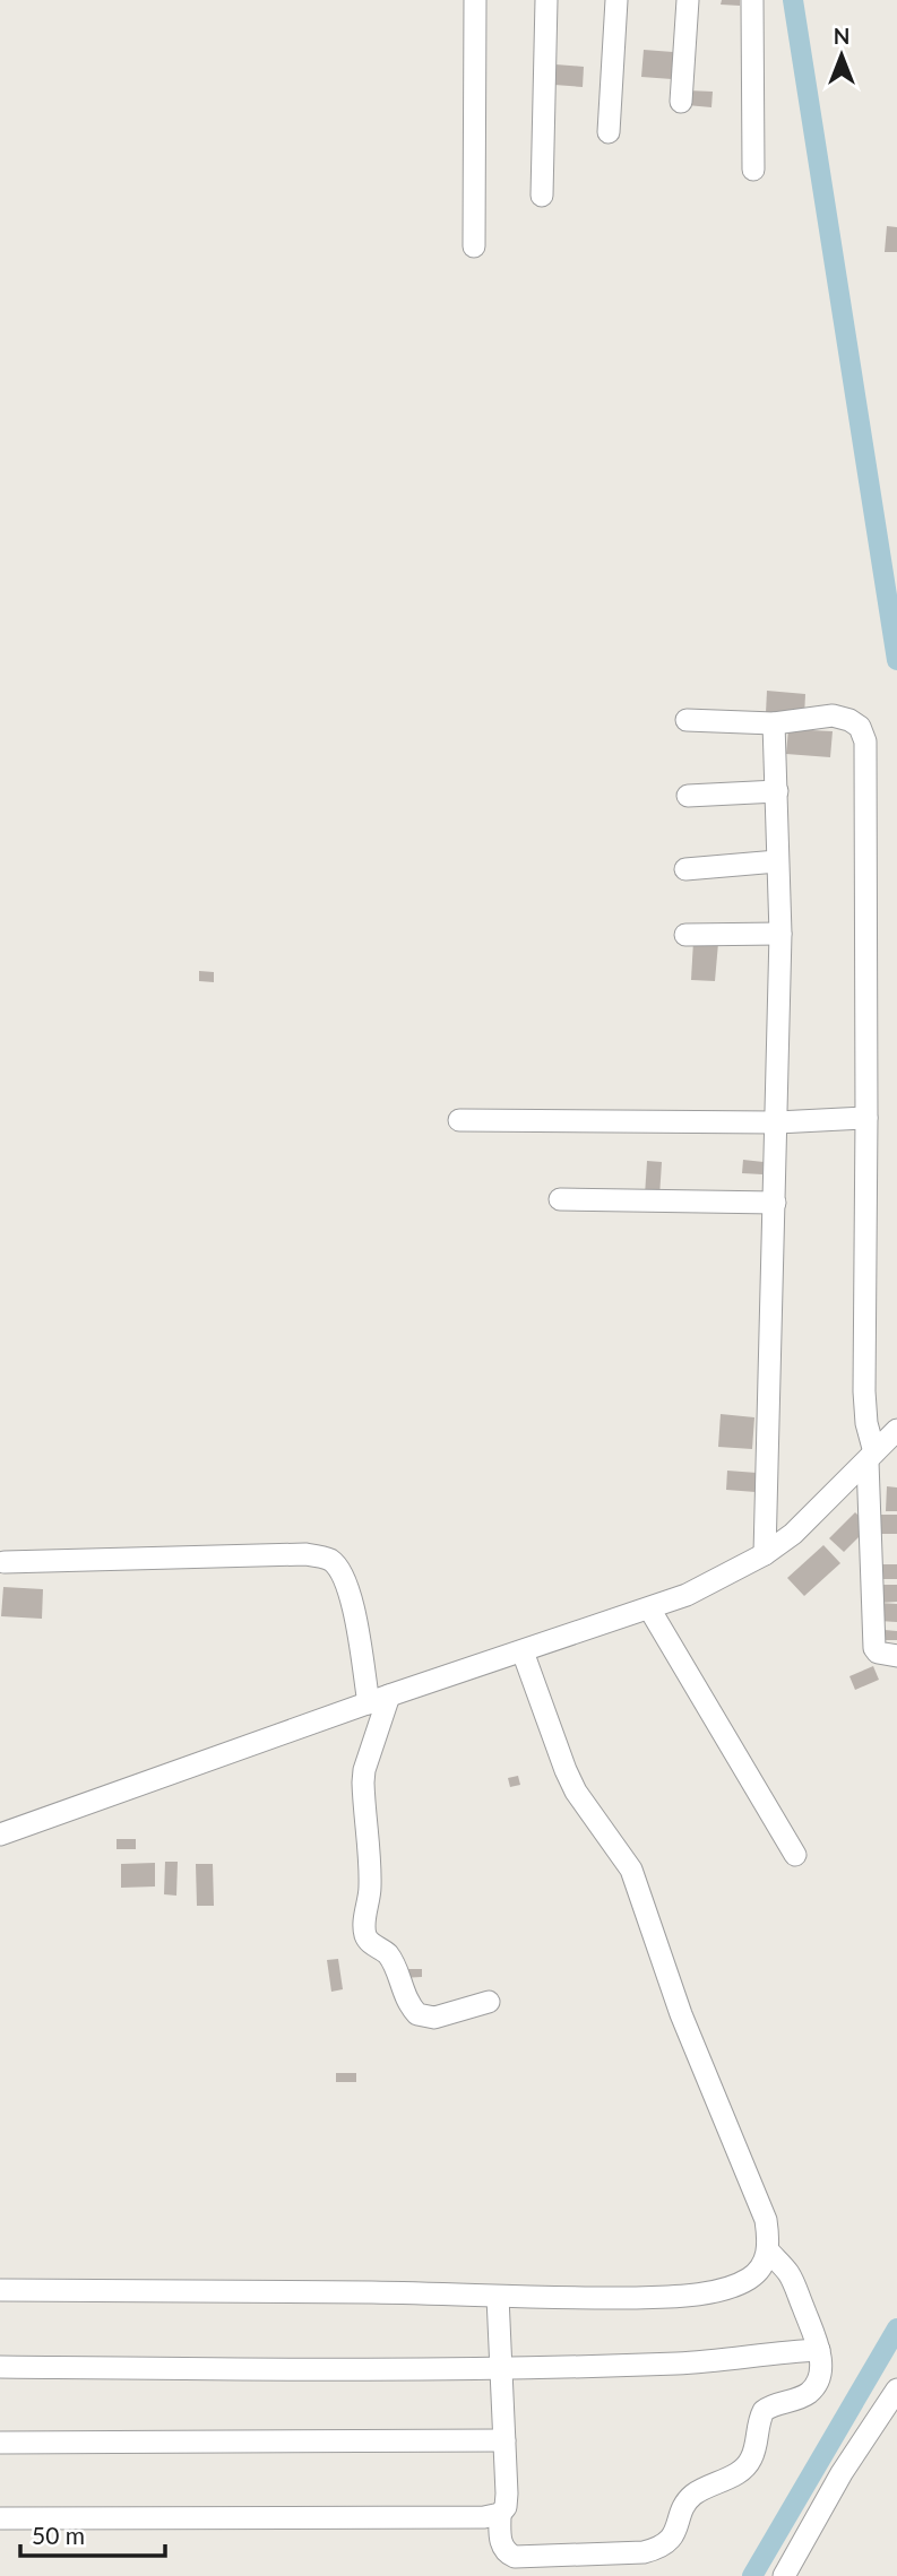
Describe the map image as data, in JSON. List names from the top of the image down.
{
  "scale_bar": "50 m",
  "north": "top"
}
